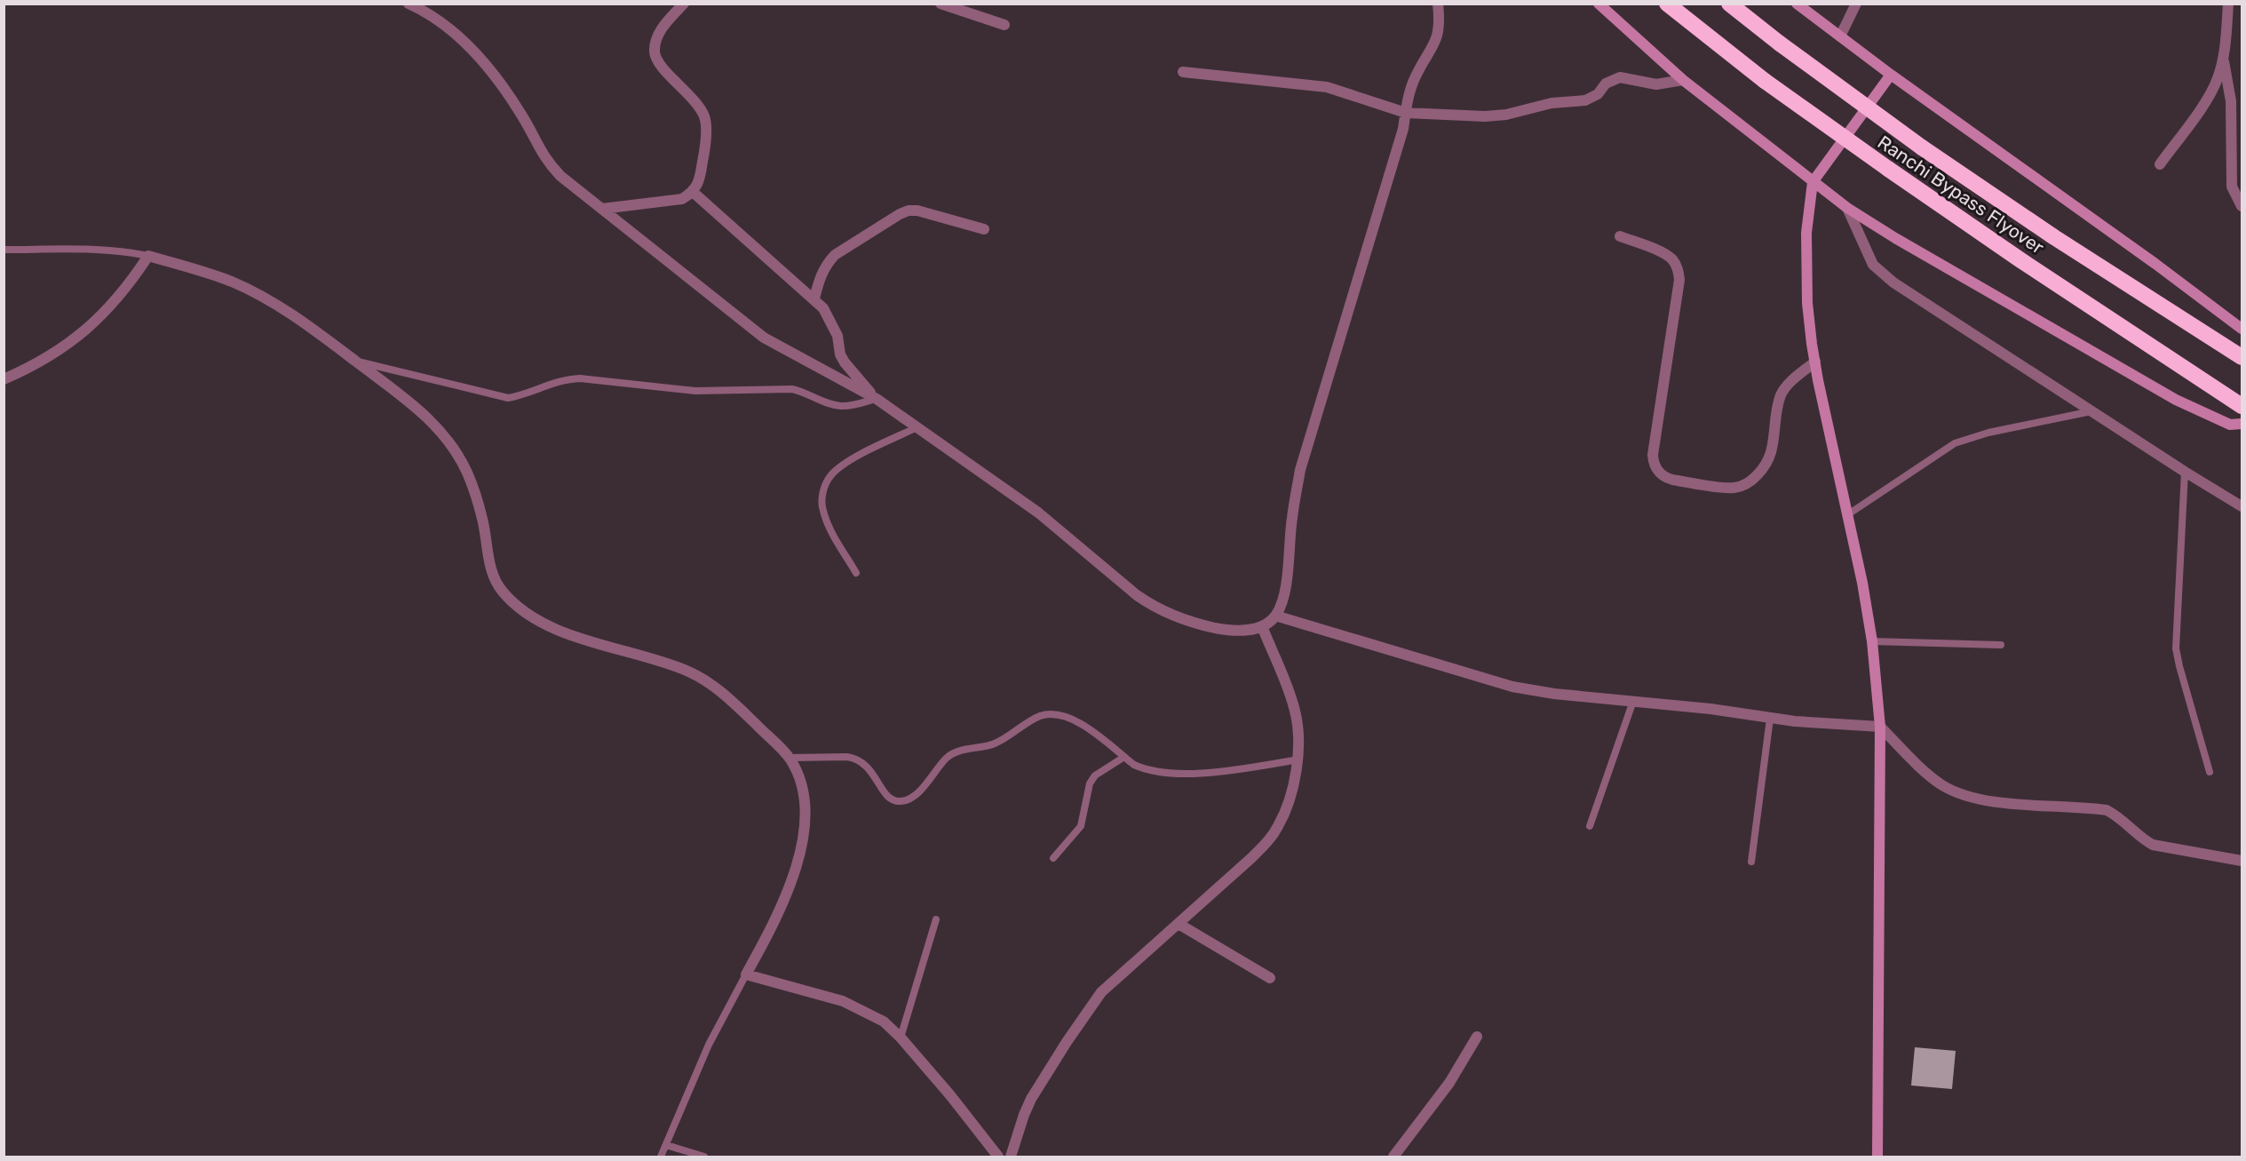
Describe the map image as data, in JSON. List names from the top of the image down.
{
  "streets": {
    "highway": ["Ranchi Bypass Flyover"]
  }
}
